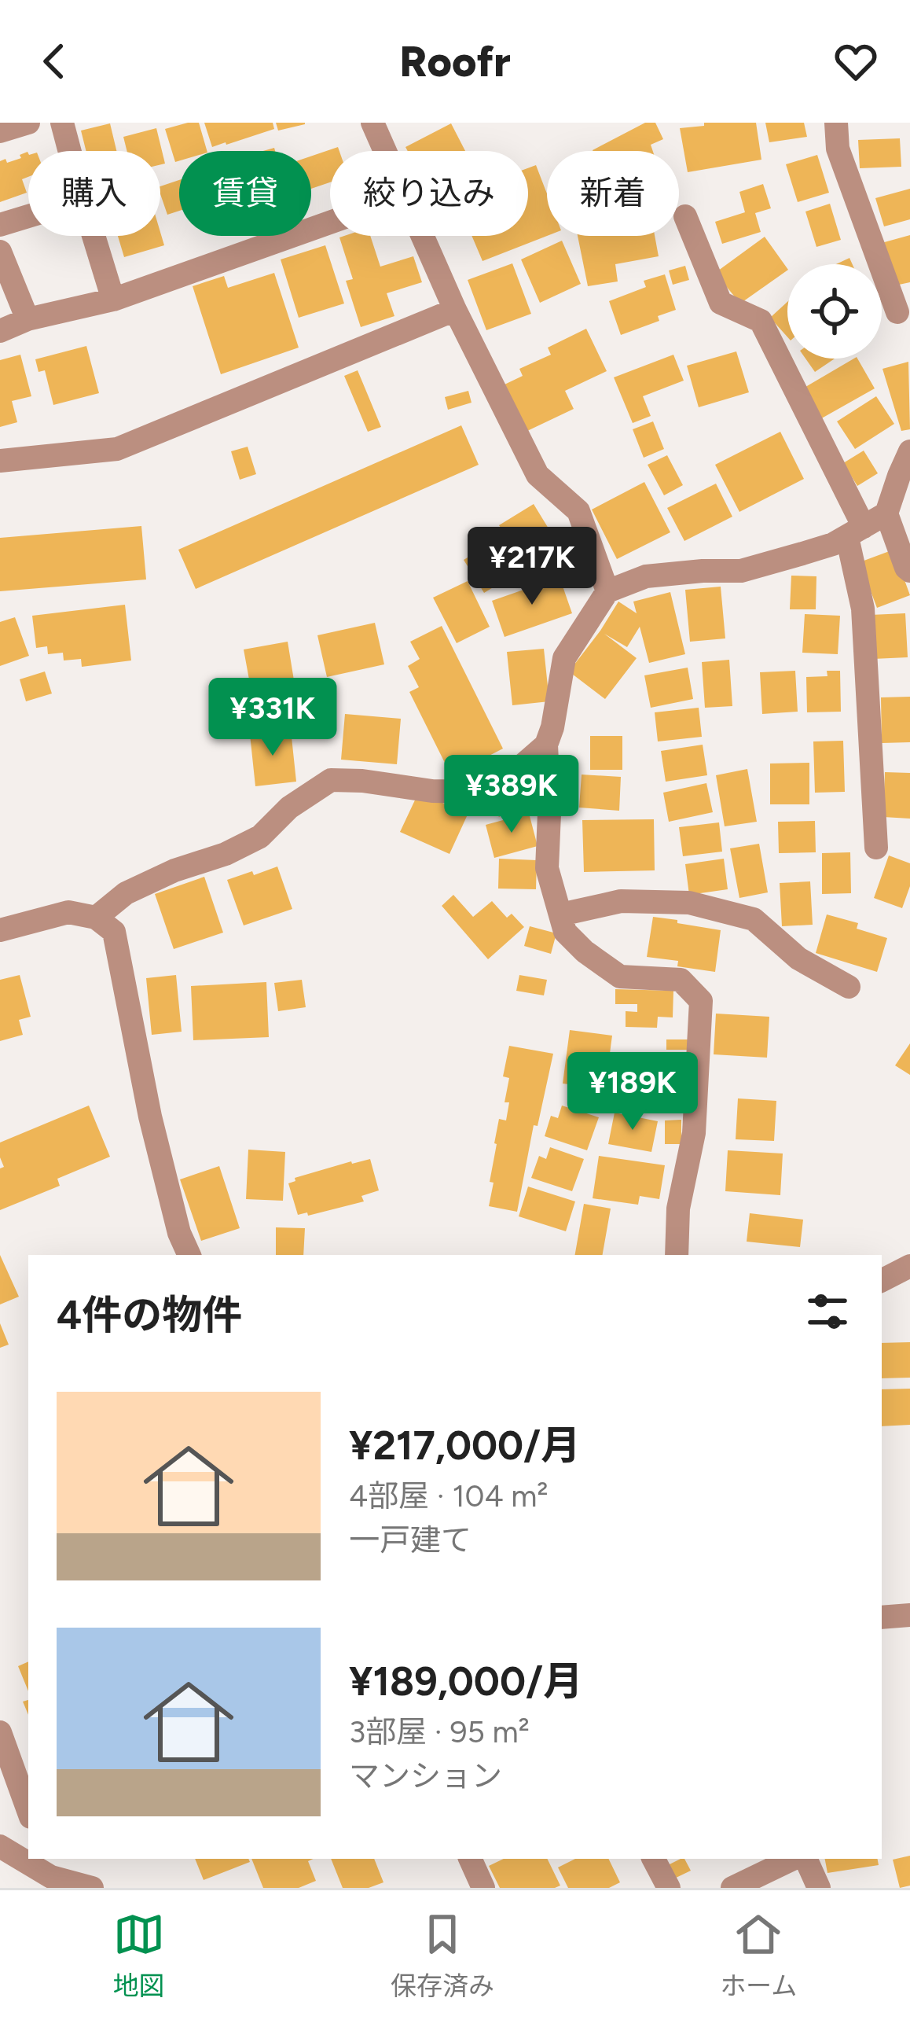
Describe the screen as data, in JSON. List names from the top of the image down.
{
  "page": {
    "header": "Roofr",
    "chip": [
      "購入",
      "賃貸",
      "絞り込み",
      "新着"
    ],
    "price": [
      "¥217K",
      "¥331K",
      "¥389K",
      "¥189K"
    ],
    "heading": "4件の物件",
    "list": [
      {
        "name": "¥217,000/月",
        "note": "4部屋 · 104 m² · 一戸建て"
      },
      {
        "name": "¥189,000/月",
        "note": "3部屋 · 95 m² · マンション"
      }
    ],
    "tabs": ["地図", "保存済み", "ホーム"]
  }
}
